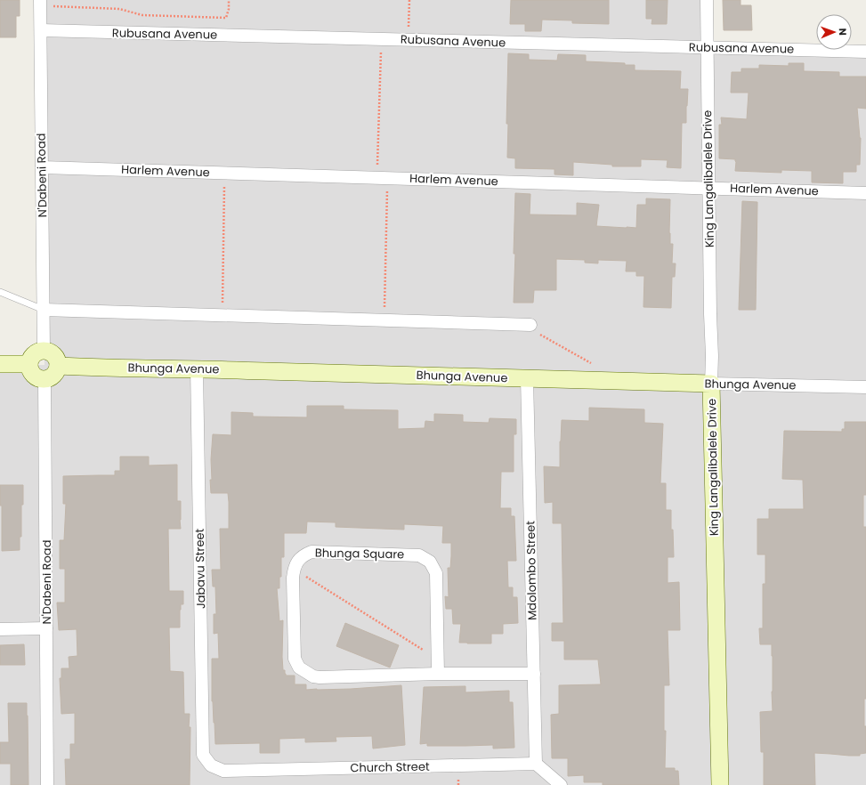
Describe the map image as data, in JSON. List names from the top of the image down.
{
  "streets": {
    "street": [
      "Rubusana Avenue",
      "Harlem Avenue",
      "N'Dabeni Road",
      "King Langalibalele Drive",
      "Bhunga Avenue",
      "Bhunga Square",
      "Jabavu Street",
      "Mdolombo Street",
      "Church Street"
    ]
  },
  "crossings": [
    ["Rubusana Avenue", "N'Dabeni Road"],
    ["Rubusana Avenue", "King Langalibalele Drive"],
    ["Harlem Avenue", "N'Dabeni Road"],
    ["Harlem Avenue", "King Langalibalele Drive"],
    ["N'Dabeni Road", "Bhunga Avenue"],
    ["King Langalibalele Drive", "Bhunga Avenue"],
    ["Bhunga Avenue", "Jabavu Street"],
    ["Bhunga Avenue", "Mdolombo Street"],
    ["Jabavu Street", "Church Street"],
    ["Mdolombo Street", "Church Street"]
  ],
  "north": "right"
}
